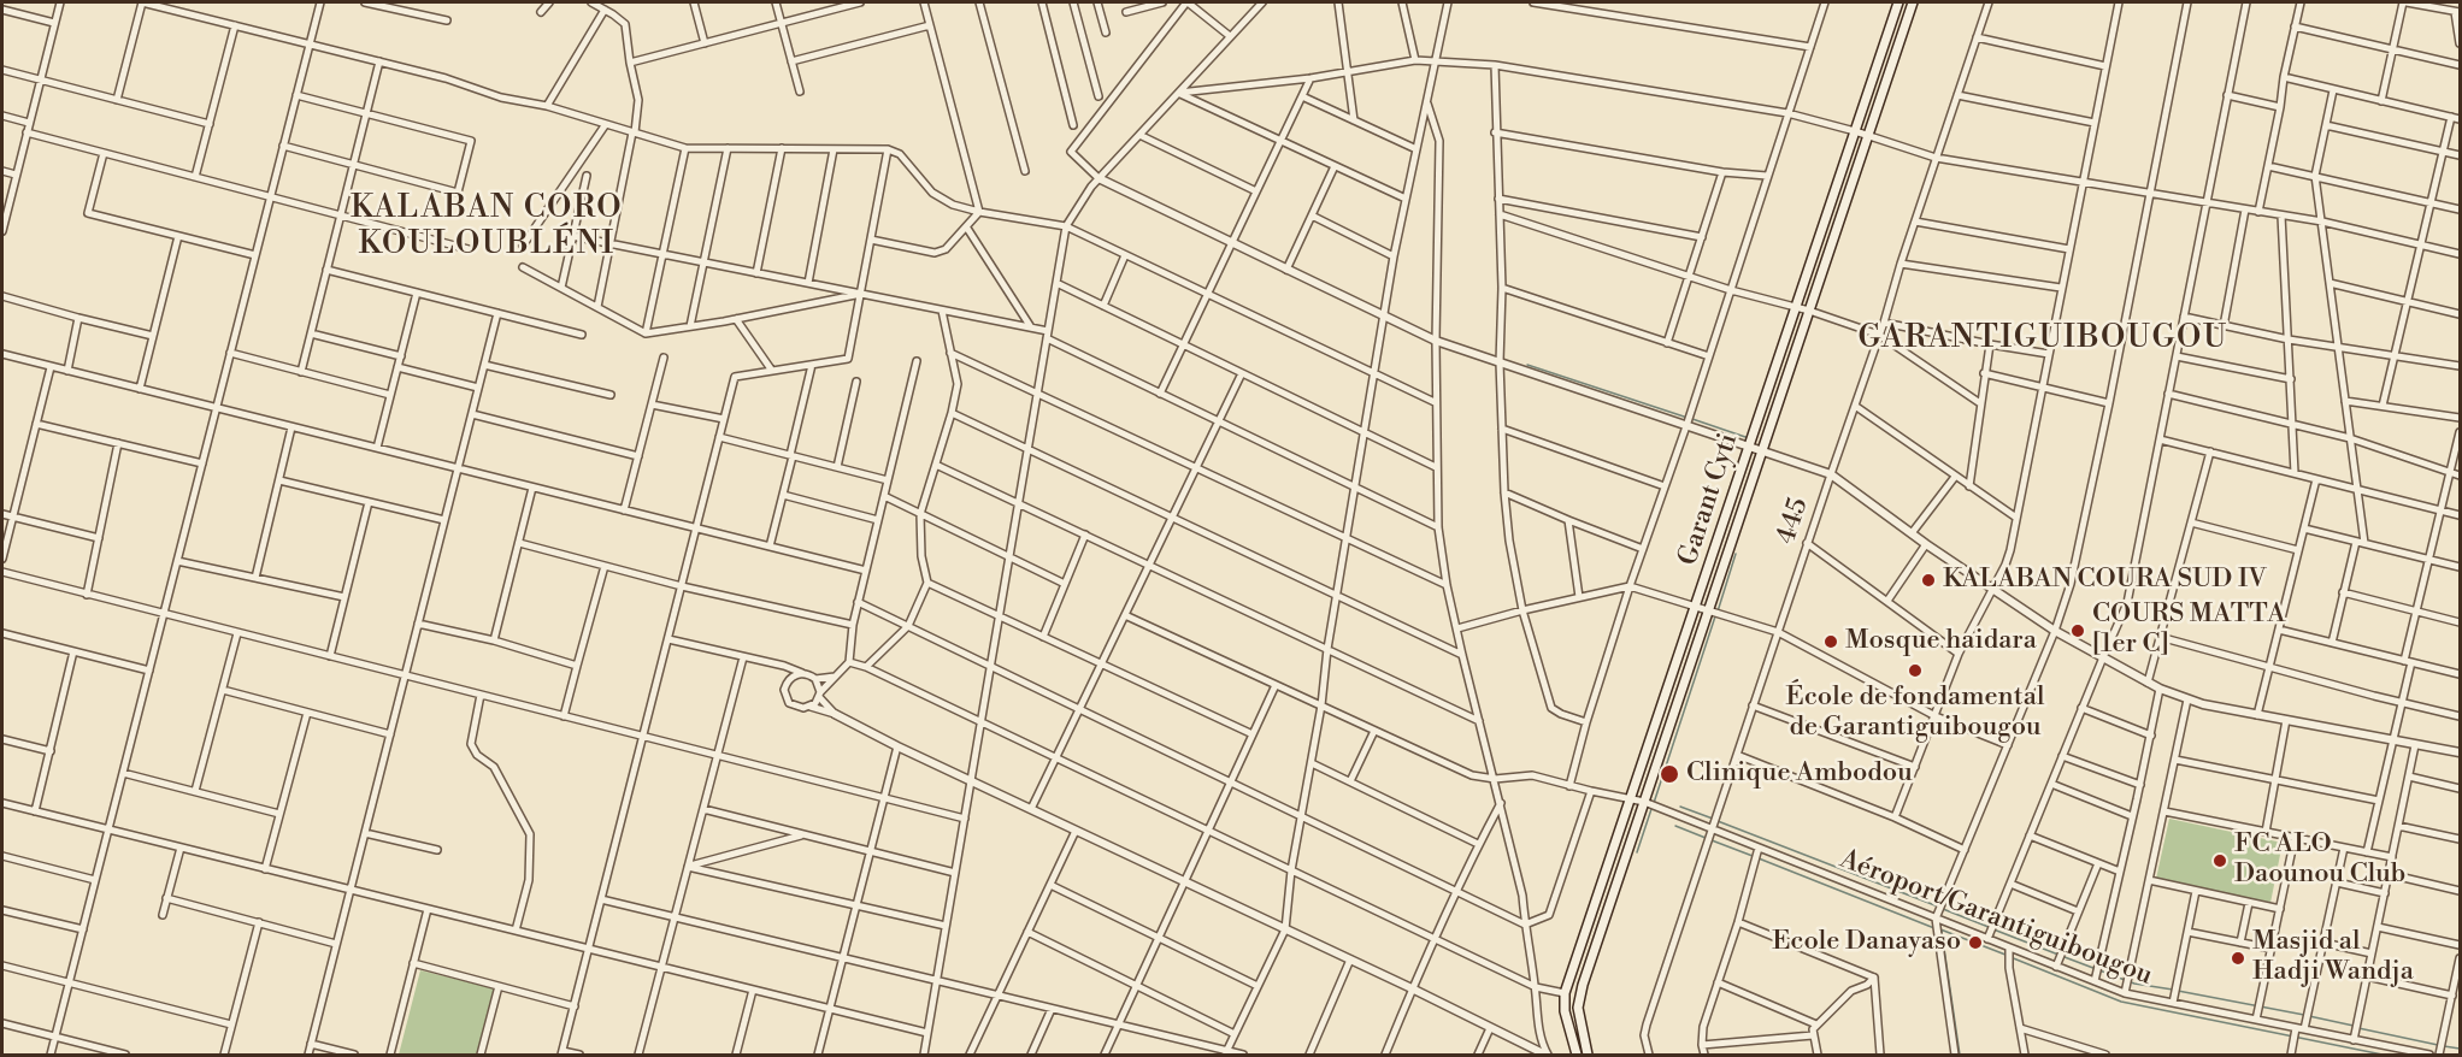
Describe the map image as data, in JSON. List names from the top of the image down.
{
  "streets": {
    "main road": ["Garant Cyti"],
    "street": ["445", "Aéroport/Garantiguibougou"]
  },
  "crossings": [
    ["Garant Cyti", "Aéroport/Garantiguibougou"],
    ["445", "Aéroport/Garantiguibougou"]
  ],
  "districts": ["KALABAN CORO KOULOUBLÉNI", "GARANTIGUIBOUGOU"],
  "places": [
    "KALABAN COURA SUD IV",
    "COURS MATTA [1er C]",
    "Mosque haidara",
    "École de fondamental de Garantiguibougou",
    "Clinique Ambodou",
    "FC ALO Daounou Club",
    "Ecole Danayaso",
    "Masjid al Hadji Wandja"
  ]
}
